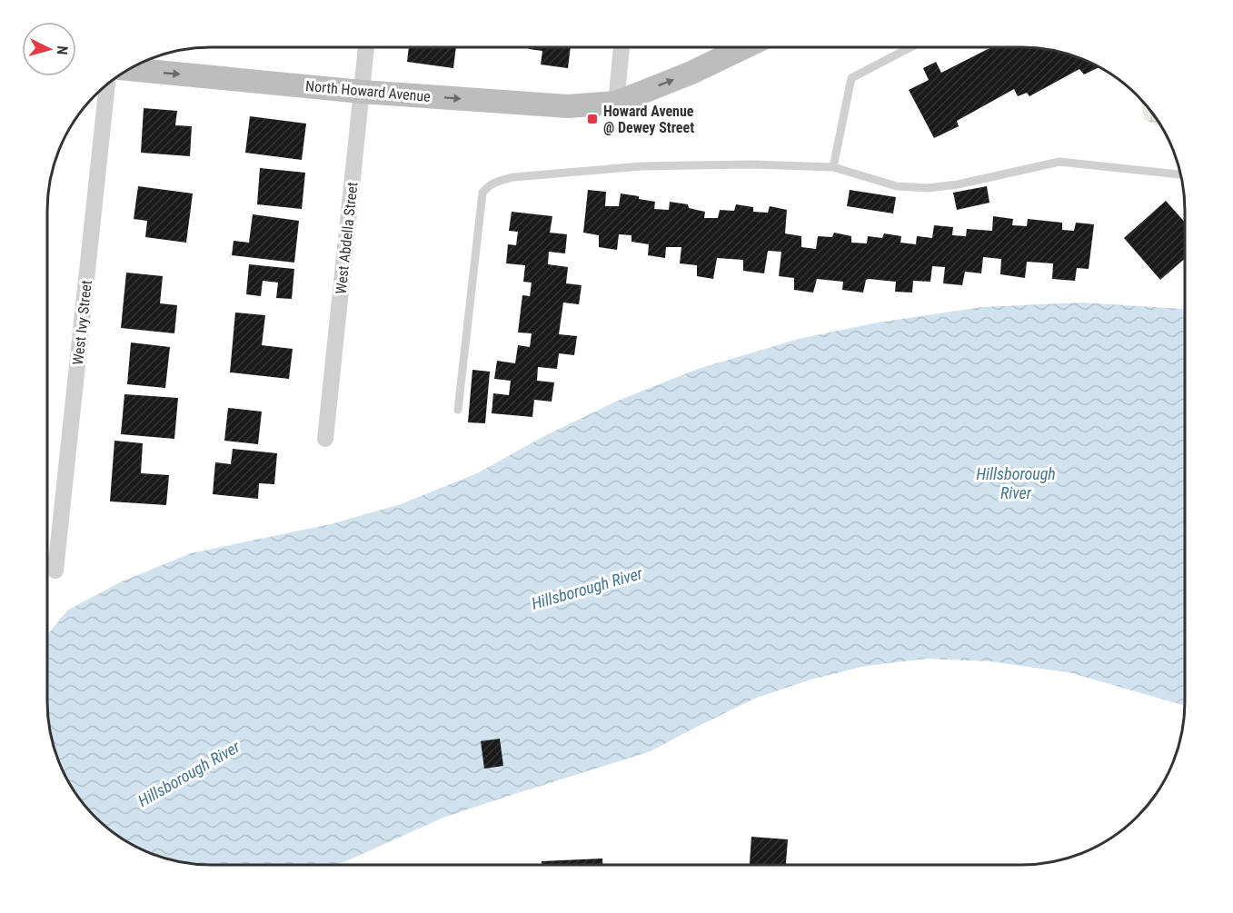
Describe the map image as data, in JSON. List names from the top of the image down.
{
  "streets": {
    "main road": ["North Howard Avenue"],
    "street": ["West Abdella Street", "West Ivy Street"]
  },
  "crossings": [
    ["North Howard Avenue", "West Abdella Street"]
  ],
  "one_way": ["North Howard Avenue"],
  "water": ["Hillsborough River"],
  "places": {
    "transit": ["Howard Avenue @ Dewey Street"]
  },
  "north": "right"
}
